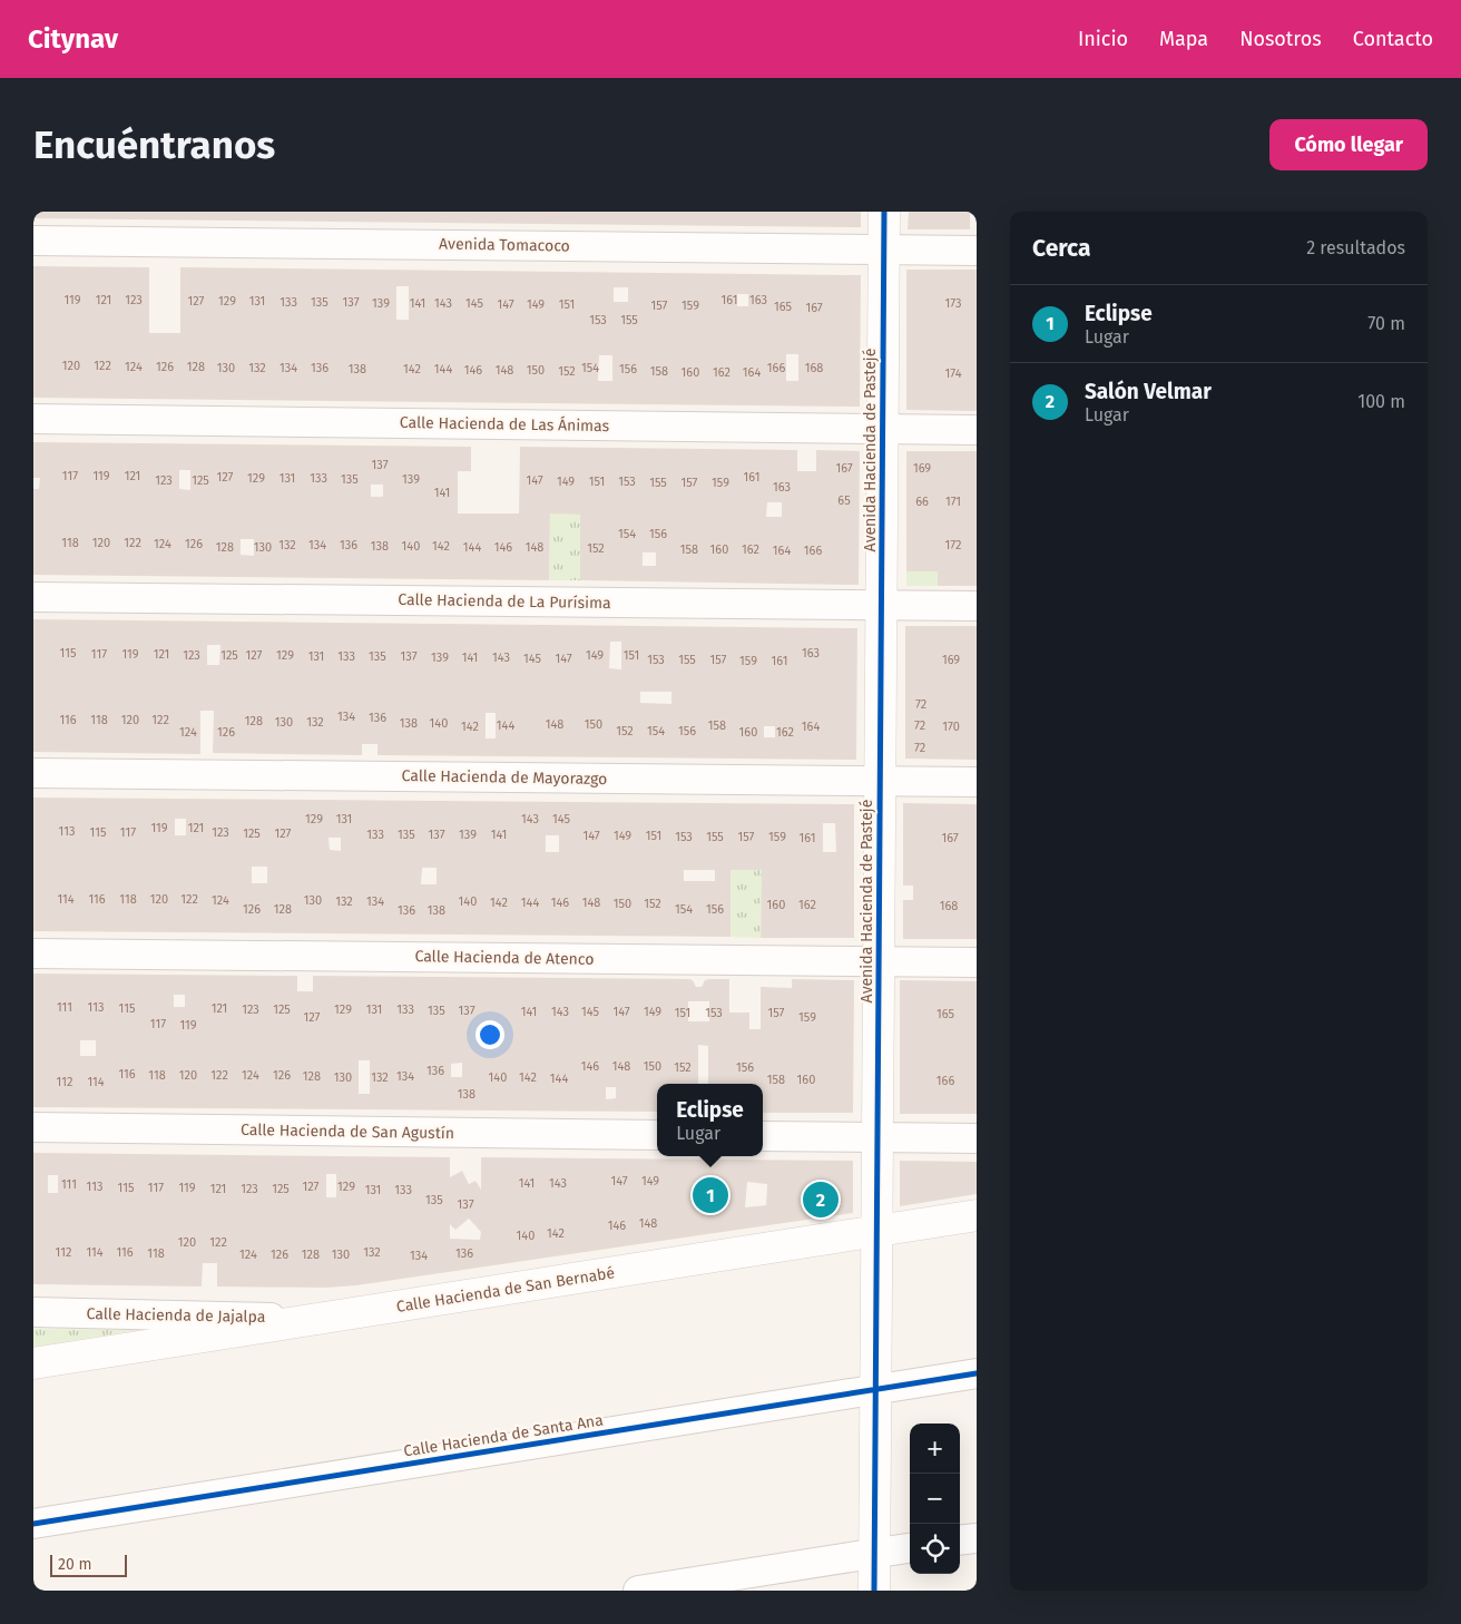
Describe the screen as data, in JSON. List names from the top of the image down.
{
  "streets": {
    "street": [
      "Avenida Tomacoco",
      "Calle Hacienda de Las Ánimas",
      "Avenida Hacienda de Pastejé",
      "Calle Hacienda de La Purísima",
      "Calle Hacienda de Mayorazgo",
      "Calle Hacienda de Atenco",
      "Calle Hacienda de San Agustín",
      "Calle Hacienda de San Bernabé",
      "Calle Hacienda de Jajalpa",
      "Calle Hacienda de Santa Ana"
    ]
  },
  "crossings": [
    ["Avenida Tomacoco", "Avenida Hacienda de Pastejé"],
    ["Calle Hacienda de Las Ánimas", "Avenida Hacienda de Pastejé"],
    ["Avenida Hacienda de Pastejé", "Calle Hacienda de La Purísima"],
    ["Avenida Hacienda de Pastejé", "Calle Hacienda de Mayorazgo"],
    ["Avenida Hacienda de Pastejé", "Calle Hacienda de Atenco"],
    ["Avenida Hacienda de Pastejé", "Calle Hacienda de San Bernabé"],
    ["Avenida Hacienda de Pastejé", "Calle Hacienda de Santa Ana"],
    ["Calle Hacienda de San Bernabé", "Calle Hacienda de Jajalpa"]
  ],
  "house_numbers": [
    "119",
    "121",
    "123",
    "161",
    "163",
    "127",
    "129",
    "131",
    "133",
    "135",
    "137",
    "139",
    "141",
    "143",
    "145",
    "173",
    "147",
    "149",
    "151",
    "157",
    "159",
    "165",
    "167",
    "153",
    "155",
    "120",
    "122",
    "124",
    "126",
    "128",
    "130",
    "132",
    "134",
    "136",
    "154",
    "166",
    "168",
    "138",
    "142",
    "144",
    "156",
    "146",
    "148",
    "150",
    "152",
    "158",
    "160",
    "162",
    "164",
    "174",
    "137",
    "167",
    "169",
    "117",
    "119",
    "121",
    "127",
    "161",
    "129",
    "131",
    "133",
    "135",
    "139",
    "123",
    "125",
    "147",
    "149",
    "151",
    "153",
    "155",
    "157",
    "159",
    "163",
    "141",
    "65",
    "66",
    "171",
    "154",
    "156",
    "118",
    "120",
    "122",
    "124",
    "126",
    "132",
    "134",
    "136",
    "172",
    "138",
    "140",
    "142",
    "128",
    "130",
    "144",
    "146",
    "148",
    "152",
    "158",
    "160",
    "162",
    "164",
    "166",
    "115",
    "163",
    "117",
    "119",
    "121",
    "123",
    "125",
    "127",
    "129",
    "149",
    "151",
    "131",
    "133",
    "135",
    "137",
    "139",
    "141",
    "143",
    "145",
    "147",
    "153",
    "155",
    "157",
    "169",
    "159",
    "161",
    "72",
    "134",
    "136",
    "116",
    "118",
    "120",
    "122",
    "128",
    "130",
    "132",
    "138",
    "140",
    "148",
    "150",
    "144",
    "158",
    "72",
    "142",
    "164",
    "170",
    "152",
    "154",
    "156",
    "124",
    "126",
    "160",
    "162",
    "72",
    "129",
    "131",
    "143",
    "145",
    "119",
    "121",
    "113",
    "115",
    "117",
    "123",
    "125",
    "127",
    "133",
    "135",
    "137",
    "139",
    "141",
    "147",
    "149",
    "151",
    "153",
    "155",
    "157",
    "159",
    "161",
    "167",
    "114",
    "116",
    "118",
    "120",
    "122",
    "124",
    "130",
    "132",
    "134",
    "140",
    "142",
    "144",
    "146",
    "148",
    "150",
    "152",
    "160",
    "162",
    "168",
    "126",
    "128",
    "154",
    "156",
    "136",
    "138",
    "111",
    "113",
    "115",
    "121",
    "123",
    "125",
    "129",
    "131",
    "133",
    "135",
    "137",
    "141",
    "143",
    "145",
    "147",
    "149",
    "151",
    "153",
    "157",
    "165",
    "127",
    "159",
    "117",
    "119",
    "146",
    "148",
    "150",
    "152",
    "156",
    "136",
    "116",
    "118",
    "120",
    "122",
    "124",
    "126",
    "128",
    "134",
    "130",
    "132",
    "140",
    "142",
    "144",
    "158",
    "160",
    "166",
    "112",
    "114",
    "138",
    "147",
    "149",
    "141",
    "143",
    "111",
    "113",
    "127",
    "129",
    "115",
    "117",
    "119",
    "121",
    "123",
    "125",
    "131",
    "133",
    "135",
    "137",
    "148",
    "146",
    "142",
    "140",
    "120",
    "122",
    "112",
    "114",
    "116",
    "132",
    "118",
    "136",
    "124",
    "126",
    "128",
    "130",
    "134"
  ],
  "scale_bar": "20 m",
  "page": {
    "header": "Citynav",
    "nav": [
      "Inicio",
      "Mapa",
      "Nosotros",
      "Contacto"
    ],
    "buttons": "Cómo llegar",
    "title": "Encuéntranos",
    "heading": ["Cerca", "2 resultados"],
    "list": [
      {
        "mark": "1",
        "name": "Eclipse",
        "note": "Lugar",
        "value": "70 m"
      },
      {
        "mark": "2",
        "name": "Salón Velmar",
        "note": "Lugar",
        "value": "100 m"
      }
    ],
    "popup": ["Eclipse", "Lugar"],
    "pins": ["1", "2"],
    "map_buttons": ["+", "−"],
    "scale": "20 m"
  }
}
